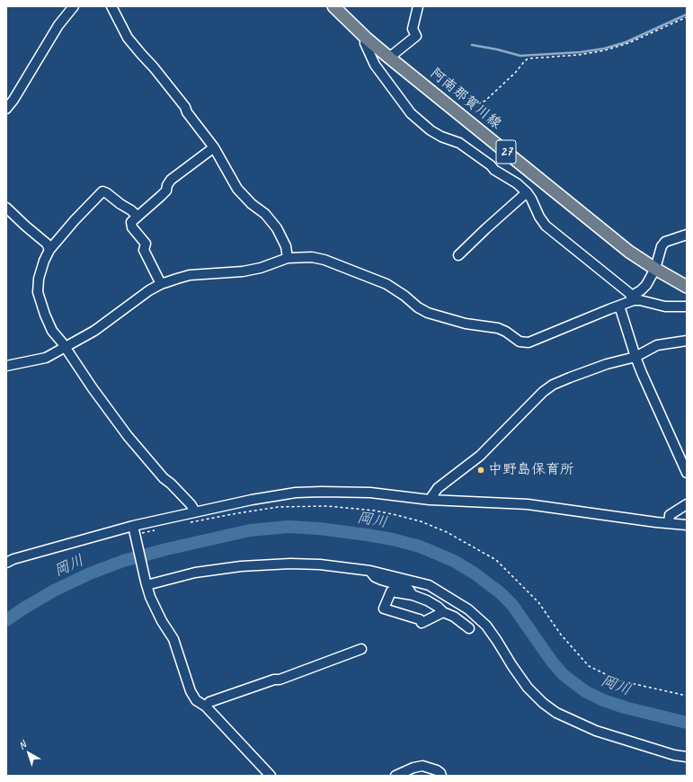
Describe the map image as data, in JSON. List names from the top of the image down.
{
  "streets": {
    "main road": ["阿南那賀川線", "27"]
  },
  "water": ["岡川"],
  "places": ["中野島保育所"],
  "north": "top left"
}
